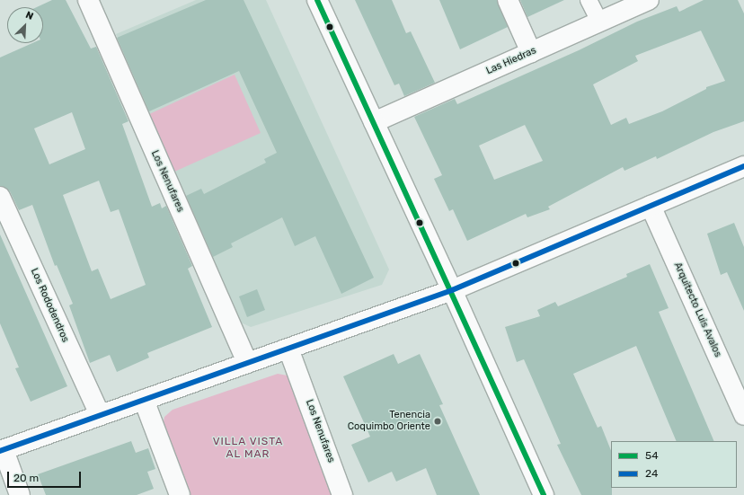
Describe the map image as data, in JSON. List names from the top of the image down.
{
  "streets": {
    "street": [
      "Las Hiedras",
      "Los Nenufares",
      "Los Rododendros",
      "Arquitecto Luis Avalos"
    ]
  },
  "districts": ["VILLA VISTA AL MAR"],
  "places": ["Tenencia Coquimbo Oriente"],
  "lines": ["transit line 54", "transit line 24"],
  "legend": ["54", "24"],
  "scale_bar": "20 m",
  "north": "top right"
}
